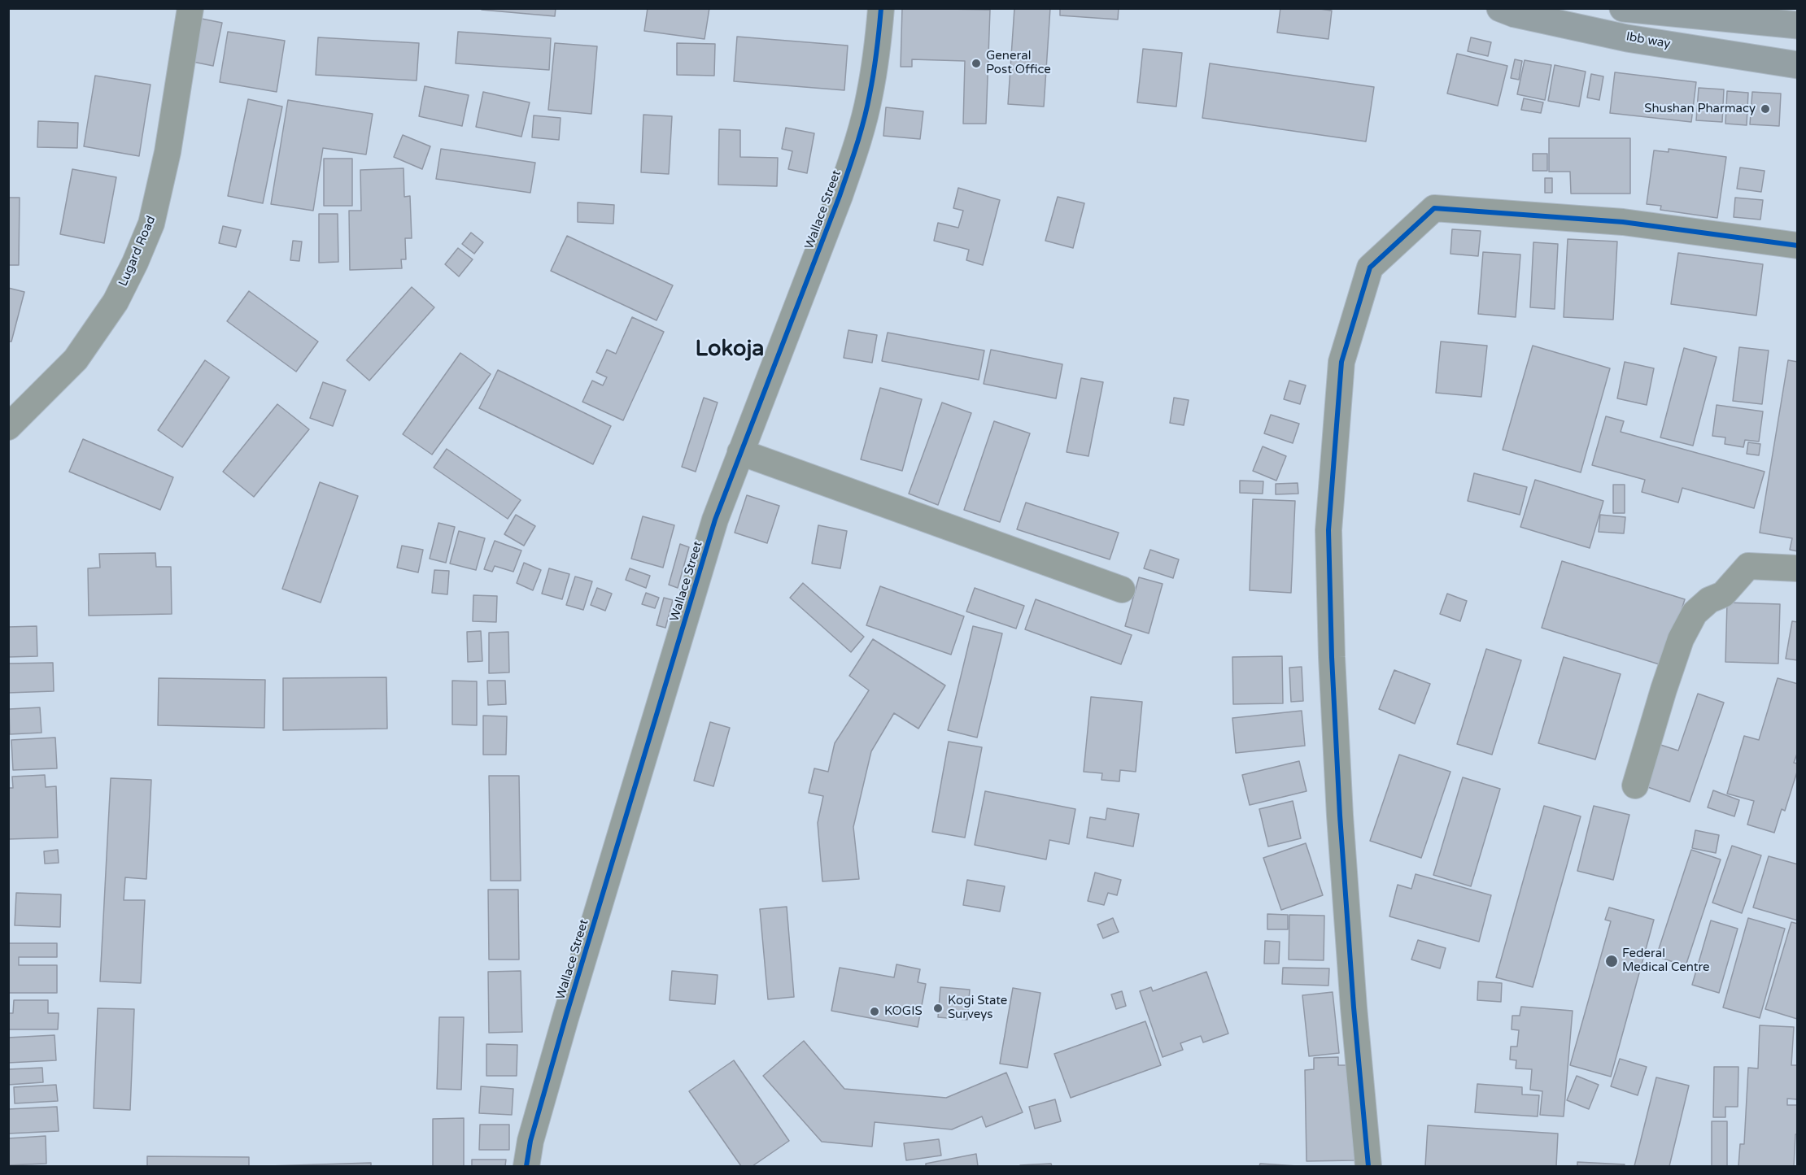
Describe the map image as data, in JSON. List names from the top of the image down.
{
  "streets": {
    "highway": ["Ibb way"],
    "street": ["Wallace Street", "Lugard Road"]
  },
  "districts": ["Lokoja"],
  "places": [
    "General Post Office",
    "Shushan Pharmacy",
    "Federal Medical Centre",
    "Kogi State Surveys",
    "KOGIS"
  ]
}
